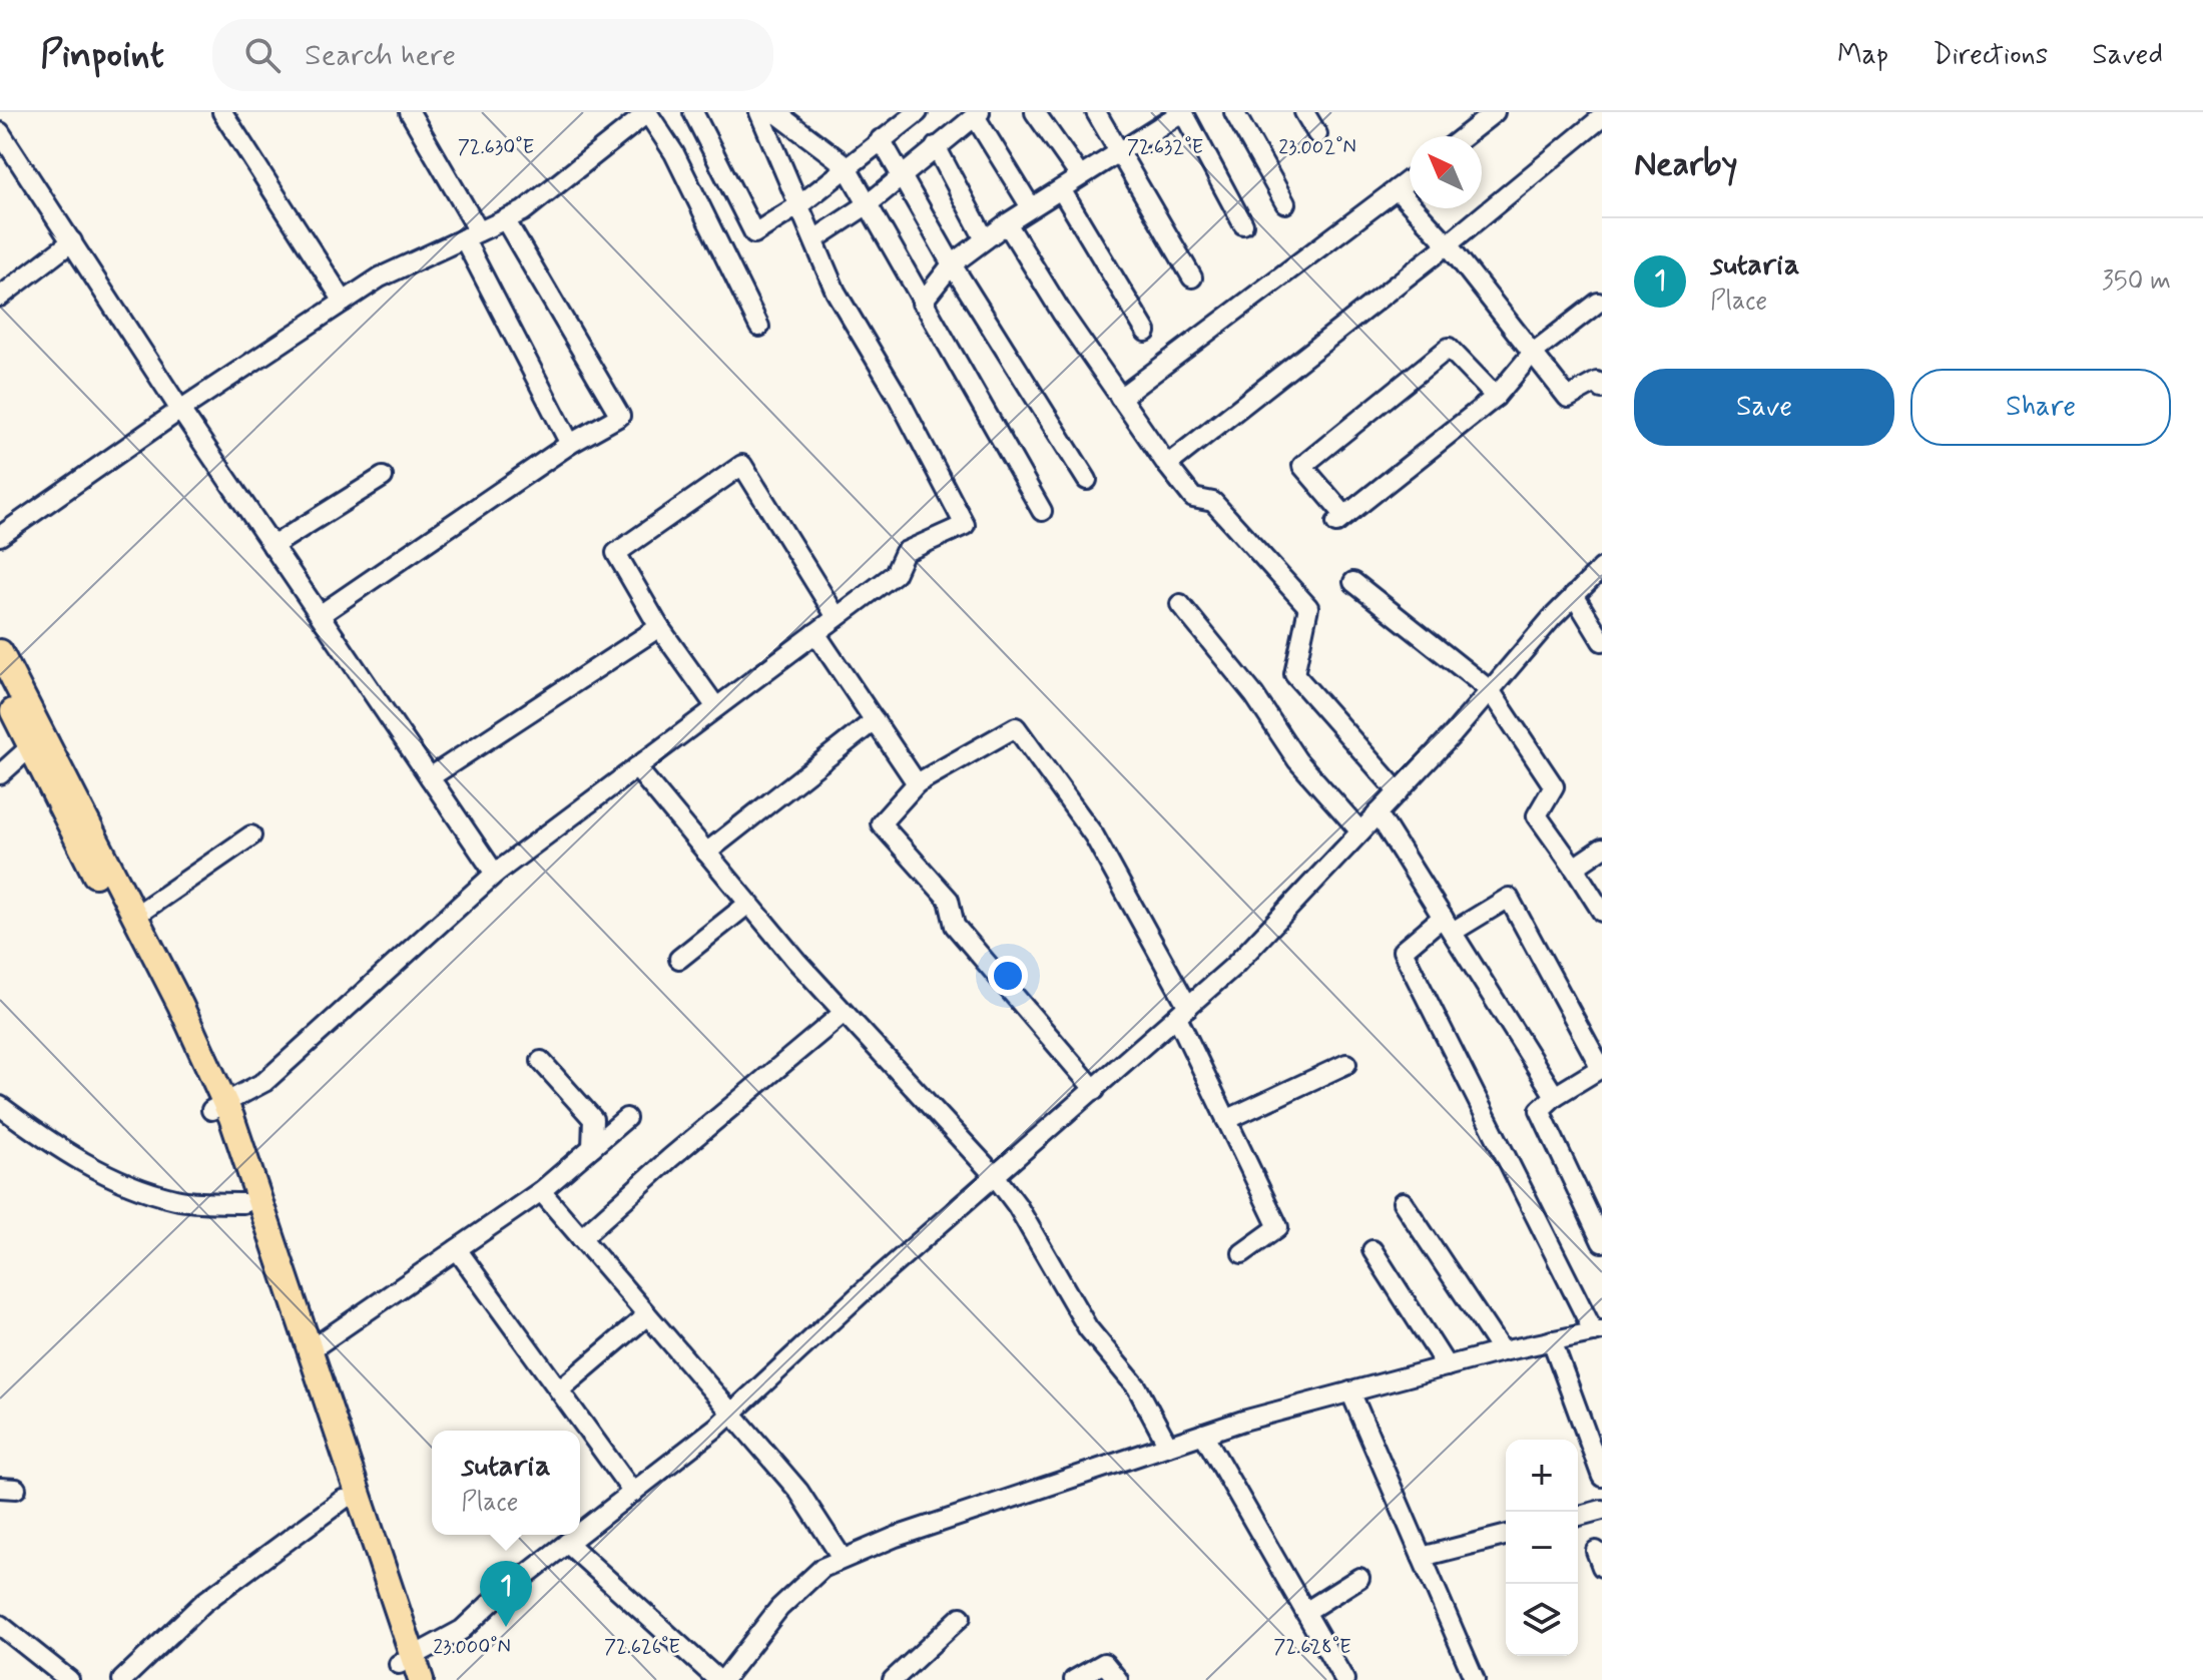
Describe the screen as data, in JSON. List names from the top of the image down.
{
  "north": "top left",
  "page": {
    "header": "Pinpoint",
    "search": "Search here",
    "nav": ["Map", "Directions", "Saved"],
    "heading": "Nearby",
    "list": [
      {
        "mark": "1",
        "name": "sutaria",
        "note": "Place",
        "value": "350 m"
      }
    ],
    "buttons": ["Save", "Share"],
    "popup": ["sutaria", "Place"],
    "map_buttons": ["+", "−"],
    "pins": "1"
  },
  "coordinates": [
    "23.002°N",
    "72.630°E",
    "72.632°E",
    "72.626°E",
    "72.628°E",
    "23.000°N"
  ]
}
